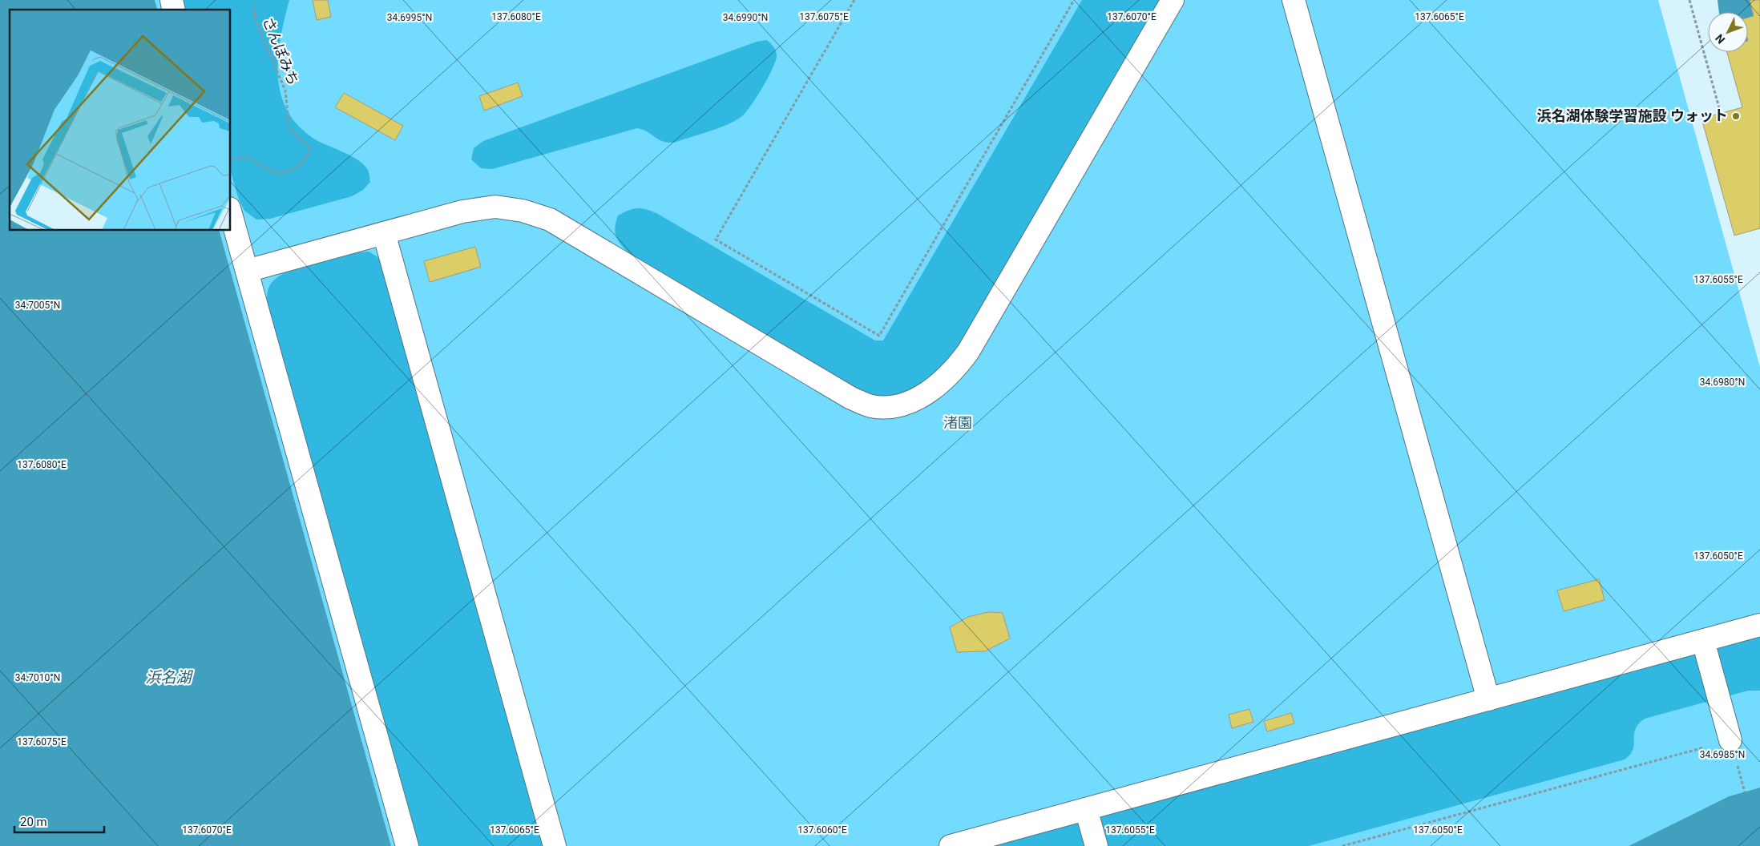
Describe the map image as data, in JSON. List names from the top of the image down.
{
  "streets": {
    "path": ["さんぽみち"]
  },
  "water": ["浜名湖"],
  "parks": ["渚園"],
  "places": ["浜名湖体験学習施設 ウォット"],
  "scale_bar": "20 m",
  "north": "bottom left",
  "coordinates": [
    "137.6080°E",
    "137.6075°E",
    "137.6070°E",
    "137.6065°E",
    "34.6995°N",
    "34.6990°N",
    "137.6055°E",
    "34.7005°N",
    "34.6980°N",
    "137.6050°E",
    "34.7010°N",
    "34.6985°N",
    "137.6060°E"
  ]
}
